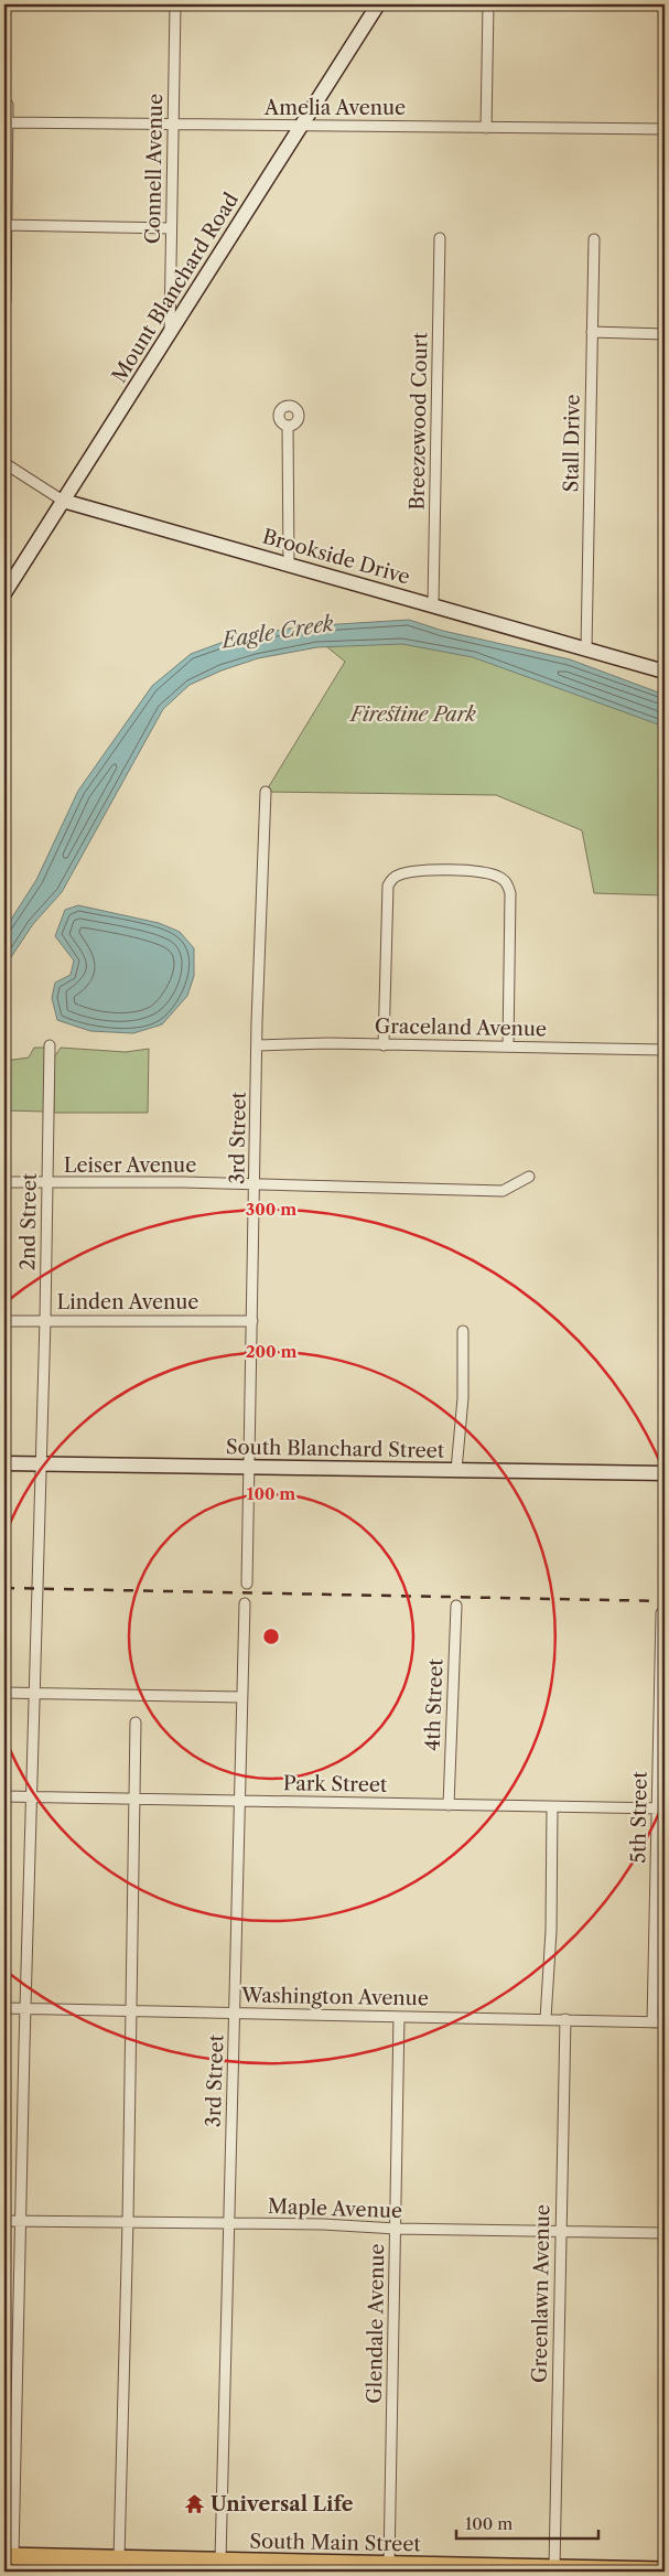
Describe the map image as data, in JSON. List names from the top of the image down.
{
  "streets": {
    "main road": ["South Main Street"],
    "street": [
      "Amelia Avenue",
      "Connell Avenue",
      "Mount Blanchard Road",
      "Breezewood Court",
      "Stall Drive",
      "Brookside Drive",
      "Graceland Avenue",
      "3rd Street",
      "Leiser Avenue",
      "2nd Street",
      "Linden Avenue",
      "South Blanchard Street",
      "4th Street",
      "Park Street",
      "5th Street",
      "Washington Avenue",
      "Maple Avenue",
      "Greenlawn Avenue",
      "Glendale Avenue"
    ]
  },
  "crossings": [
    ["Amelia Avenue", "Connell Avenue"],
    ["Amelia Avenue", "Mount Blanchard Road"],
    ["Connell Avenue", "Mount Blanchard Road"],
    ["Mount Blanchard Road", "Brookside Drive"],
    ["Breezewood Court", "Brookside Drive"],
    ["Stall Drive", "Brookside Drive"],
    ["Graceland Avenue", "3rd Street"],
    ["3rd Street", "Leiser Avenue"],
    ["3rd Street", "Linden Avenue"],
    ["3rd Street", "South Blanchard Street"],
    ["3rd Street", "Park Street"],
    ["3rd Street", "Washington Avenue"],
    ["3rd Street", "Maple Avenue"],
    ["3rd Street", "South Main Street"],
    ["Leiser Avenue", "2nd Street"],
    ["2nd Street", "Linden Avenue"],
    ["2nd Street", "South Blanchard Street"],
    ["2nd Street", "Park Street"],
    ["2nd Street", "Washington Avenue"],
    ["2nd Street", "Maple Avenue"],
    ["2nd Street", "South Main Street"],
    ["4th Street", "Park Street"],
    ["Park Street", "5th Street"],
    ["5th Street", "Washington Avenue"],
    ["Washington Avenue", "Greenlawn Avenue"],
    ["Washington Avenue", "Glendale Avenue"],
    ["Maple Avenue", "Greenlawn Avenue"],
    ["Maple Avenue", "Glendale Avenue"],
    ["Greenlawn Avenue", "South Main Street"],
    ["Glendale Avenue", "South Main Street"]
  ],
  "water": ["Eagle Creek"],
  "parks": ["Firestine Park"],
  "places": {
    "temple": ["Universal Life"]
  },
  "scale_bar": "100 m",
  "rings": ["300 m", "200 m", "100 m"]
}
